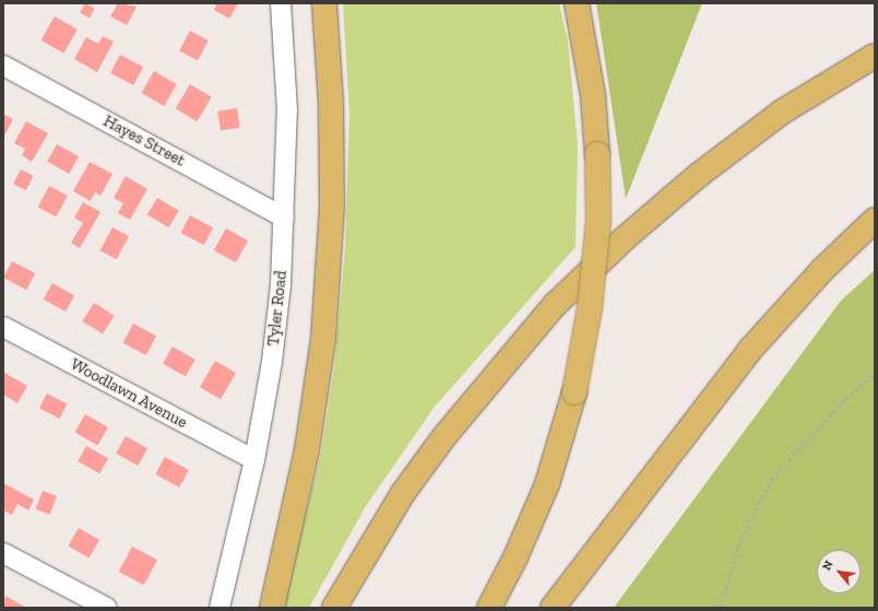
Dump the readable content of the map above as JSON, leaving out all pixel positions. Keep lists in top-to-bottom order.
{
  "streets": {
    "street": ["Hayes Street", "Tyler Road", "Woodlawn Avenue"]
  },
  "crossings": [
    ["Hayes Street", "Tyler Road"],
    ["Tyler Road", "Woodlawn Avenue"]
  ],
  "north": "top left"
}
